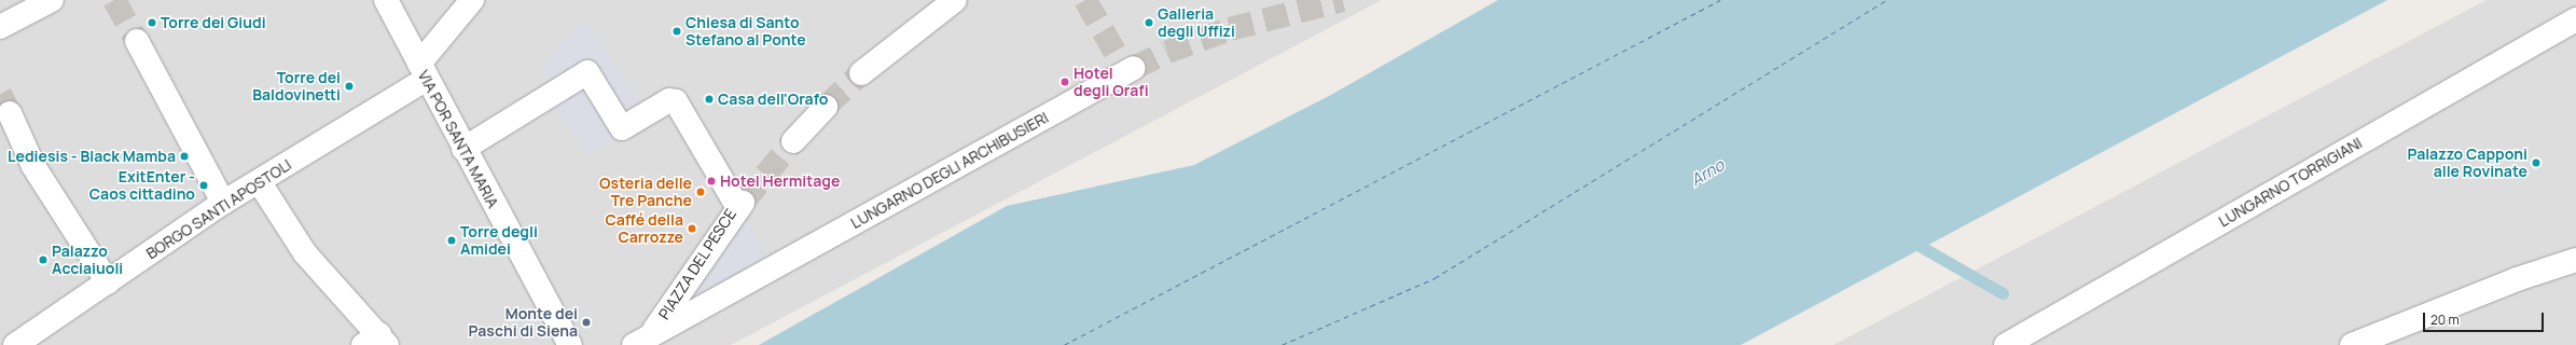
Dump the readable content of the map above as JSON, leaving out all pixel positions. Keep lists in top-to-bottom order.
{
  "streets": {
    "street": [
      "VIA POR SANTA MARIA",
      "LUNGARNO DEGLI ARCHIBUSIERI",
      "LUNGARNO TORRIGIANI",
      "BORGO SANTI APOSTOLI",
      "PIAZZA DEL PESCE"
    ]
  },
  "crossings": [
    ["VIA POR SANTA MARIA", "BORGO SANTI APOSTOLI"],
    ["VIA POR SANTA MARIA", "PIAZZA DEL PESCE"],
    ["LUNGARNO DEGLI ARCHIBUSIERI", "PIAZZA DEL PESCE"]
  ],
  "water": ["Arno"],
  "places": [
    "Torre dei Giudi",
    "Galleria degli Uffizi",
    "Chiesa di Santo Stefano al Ponte",
    "Hotel degli Orafi",
    "Torre dei Baldovinetti",
    "Casa dell'Orafo",
    "Lediesis - Black Mamba",
    "Palazzo Capponi alle Rovinate",
    "Hotel Hermitage",
    "ExitEnter - Caos cittadino",
    "Osteria delle Tre Panche",
    "Caffé della Carrozze",
    "Torre degli Amidei",
    "Palazzo Acciaiuoli",
    "Monte dei Paschi di Siena"
  ],
  "scale_bar": "20 m"
}
